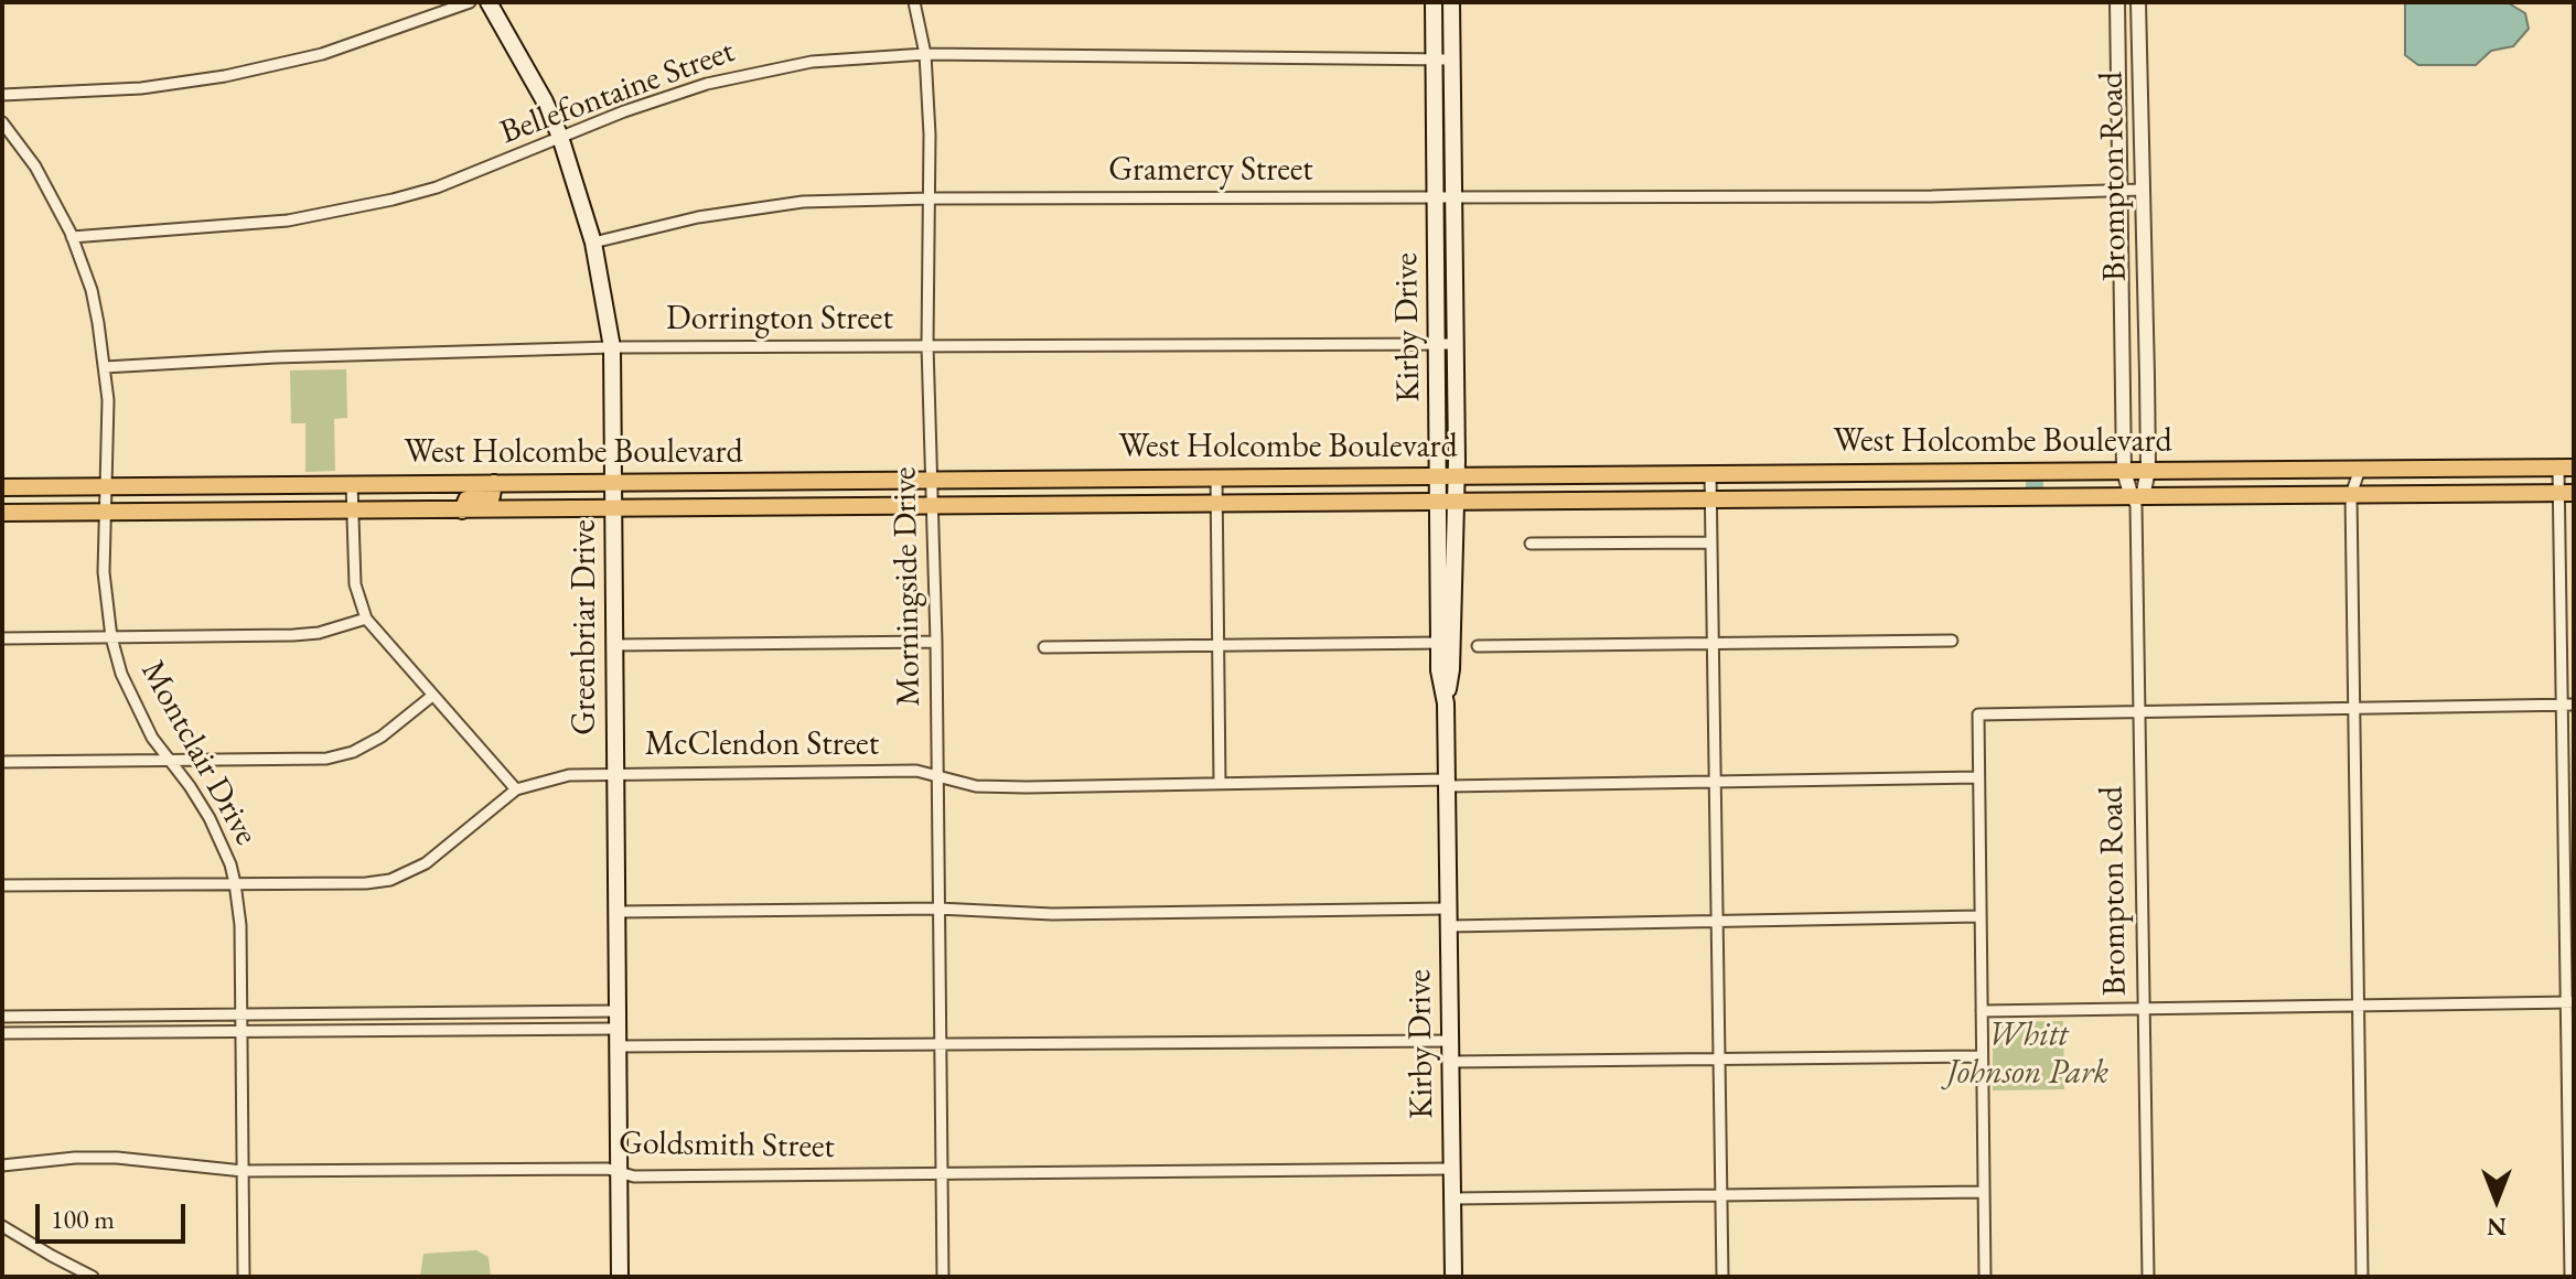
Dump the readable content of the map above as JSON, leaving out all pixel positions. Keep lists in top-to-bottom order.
{
  "streets": {
    "main road": ["Kirby Drive", "West Holcombe Boulevard", "Greenbriar Drive"],
    "street": [
      "Bellefontaine Street",
      "Gramercy Street",
      "Brompton Road",
      "Dorrington Street",
      "Morningside Drive",
      "McClendon Street",
      "Montclair Drive",
      "Goldsmith Street"
    ]
  },
  "crossings": [
    ["Bellefontaine Street", "Kirby Drive"],
    ["Bellefontaine Street", "Morningside Drive"],
    ["Bellefontaine Street", "Greenbriar Drive"],
    ["Bellefontaine Street", "Montclair Drive"],
    ["Gramercy Street", "Brompton Road"],
    ["Gramercy Street", "Kirby Drive"],
    ["Gramercy Street", "Morningside Drive"],
    ["Gramercy Street", "Greenbriar Drive"],
    ["Brompton Road", "West Holcombe Boulevard"],
    ["Dorrington Street", "Kirby Drive"],
    ["Dorrington Street", "Morningside Drive"],
    ["Dorrington Street", "Greenbriar Drive"],
    ["Dorrington Street", "Montclair Drive"],
    ["Kirby Drive", "West Holcombe Boulevard"],
    ["Kirby Drive", "McClendon Street"],
    ["Kirby Drive", "Goldsmith Street"],
    ["West Holcombe Boulevard", "Morningside Drive"],
    ["West Holcombe Boulevard", "Greenbriar Drive"],
    ["West Holcombe Boulevard", "Montclair Drive"],
    ["Morningside Drive", "McClendon Street"],
    ["Morningside Drive", "Goldsmith Street"],
    ["Greenbriar Drive", "McClendon Street"],
    ["Greenbriar Drive", "Goldsmith Street"],
    ["McClendon Street", "Montclair Drive"],
    ["Montclair Drive", "Goldsmith Street"]
  ],
  "parks": ["Whitt Johnson Park"],
  "scale_bar": "100 m",
  "north": "bottom"
}
